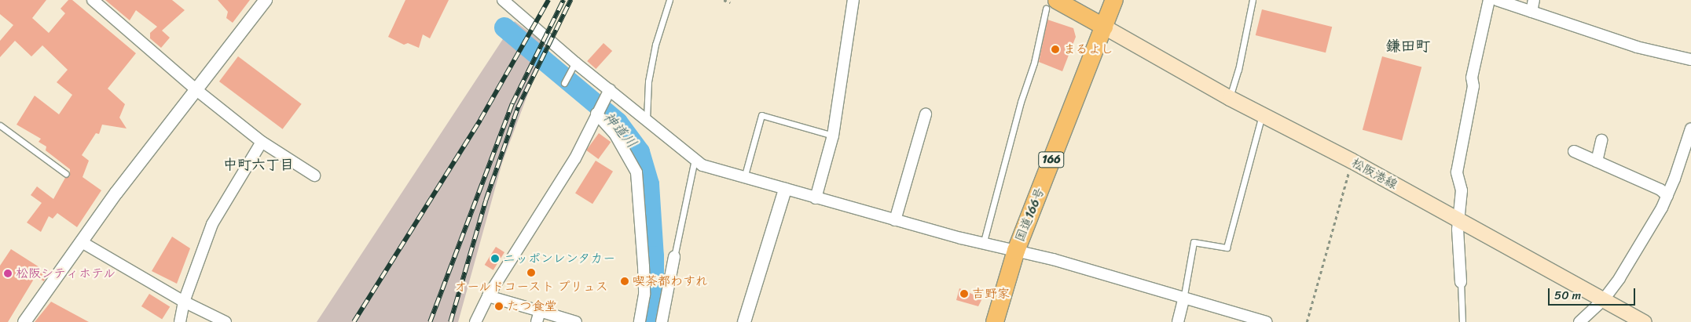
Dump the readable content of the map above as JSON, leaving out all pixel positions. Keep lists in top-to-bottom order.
{
  "streets": {
    "highway": ["166", "国道166号"],
    "main road": ["松阪港線"]
  },
  "crossings": [
    ["松阪港線", "国道166号"]
  ],
  "districts": ["鎌田町", "中町六丁目"],
  "water": ["神道川"],
  "places": [
    "まるよし",
    "ニッポンレンタカー",
    "オールドコースト プリュス",
    "松阪シティホテル",
    "喫茶都わすれ",
    "吉野家",
    "たつ食堂"
  ],
  "scale_bar": "50 m"
}
